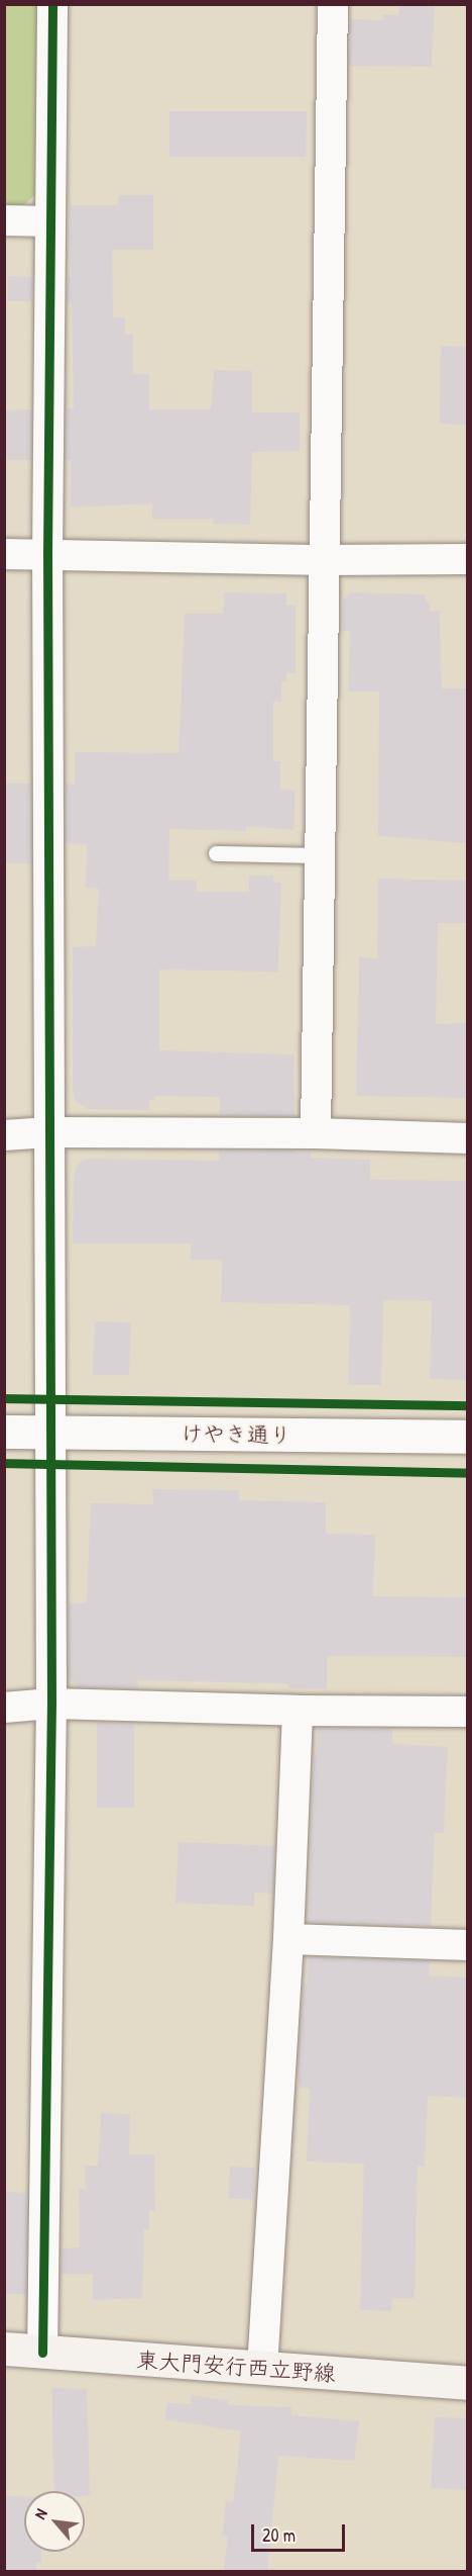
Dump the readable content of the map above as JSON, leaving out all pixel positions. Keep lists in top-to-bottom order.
{
  "streets": {
    "main road": ["東大門安行西立野線"],
    "street": ["けやき通り"]
  },
  "scale_bar": "20 m",
  "north": "top left"
}
